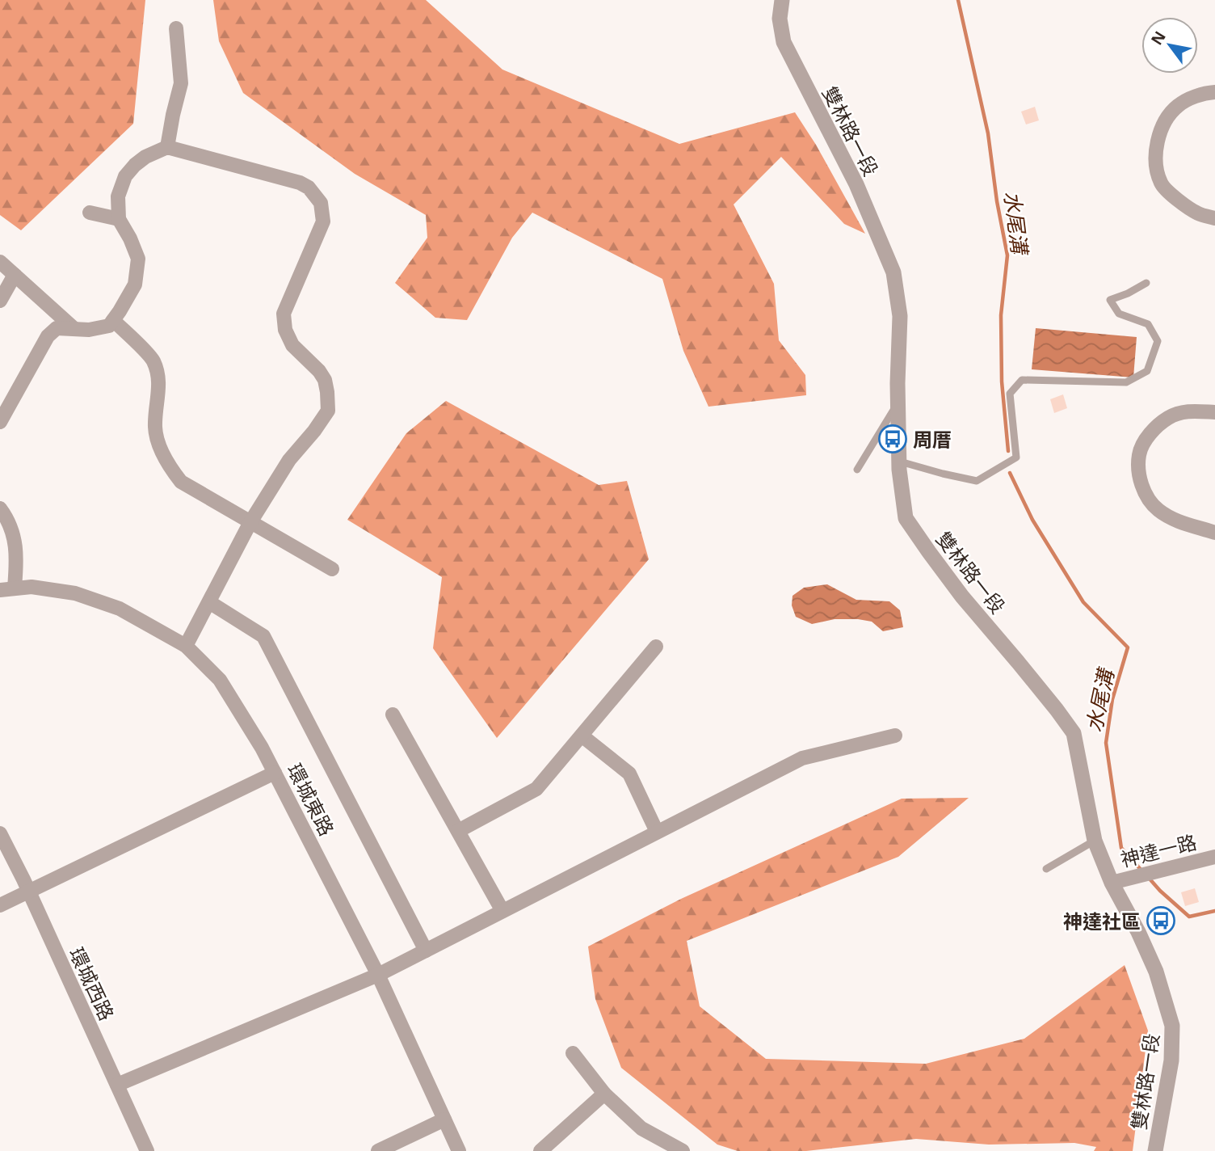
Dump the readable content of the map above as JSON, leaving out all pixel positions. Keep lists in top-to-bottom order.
{
  "streets": {
    "street": [
      "雙林路一段",
      "環城東路",
      "神達一路",
      "環城西路"
    ]
  },
  "crossings": [
    ["雙林路一段", "神達一路"]
  ],
  "water": ["水尾溝"],
  "places": {
    "bus stop": ["周厝", "神達社區"]
  },
  "north": "top left"
}
